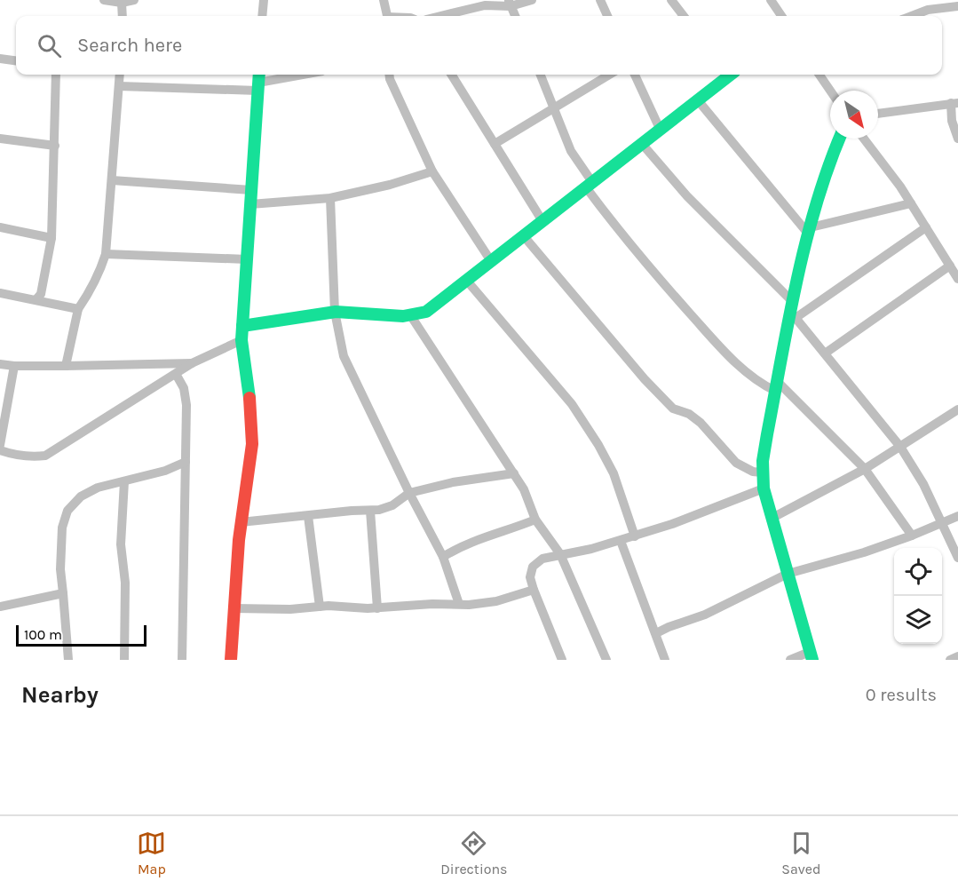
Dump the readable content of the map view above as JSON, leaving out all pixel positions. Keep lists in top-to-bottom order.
{
  "scale_bar": "100 m",
  "north": "bottom right",
  "page": {
    "search": "Search here",
    "scale": "100 m",
    "heading": ["Nearby", "0 results"],
    "nav": ["Map", "Directions", "Saved"]
  }
}
